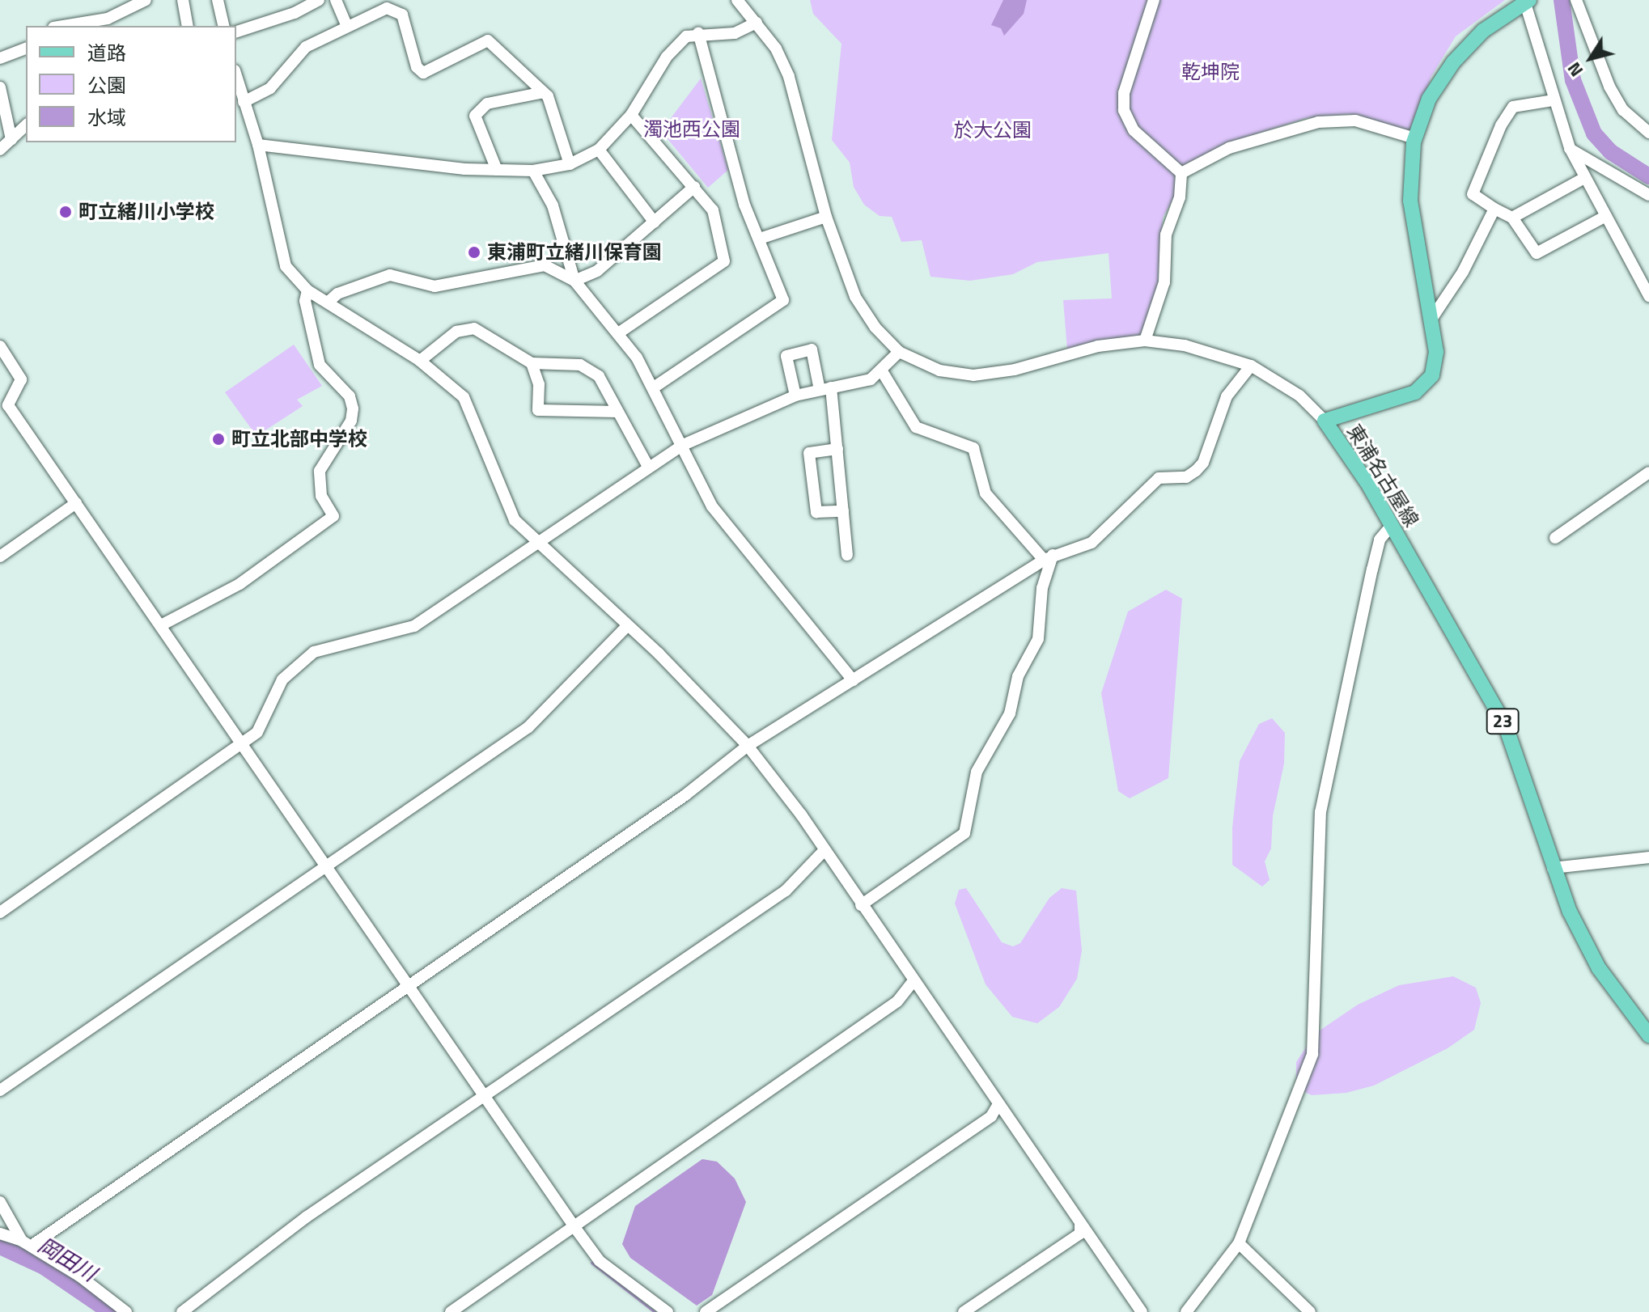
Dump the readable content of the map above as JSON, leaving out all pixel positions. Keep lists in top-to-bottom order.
{
  "streets": {
    "main road": ["東浦名古屋線", "23"]
  },
  "water": ["岡田川"],
  "parks": ["乾坤院", "濁池西公園", "於大公園"],
  "places": ["町立緒川小学校", "東浦町立緒川保育園", "町立北部中学校"],
  "legend": ["道路", "公園", "水域"],
  "north": "bottom left"
}
